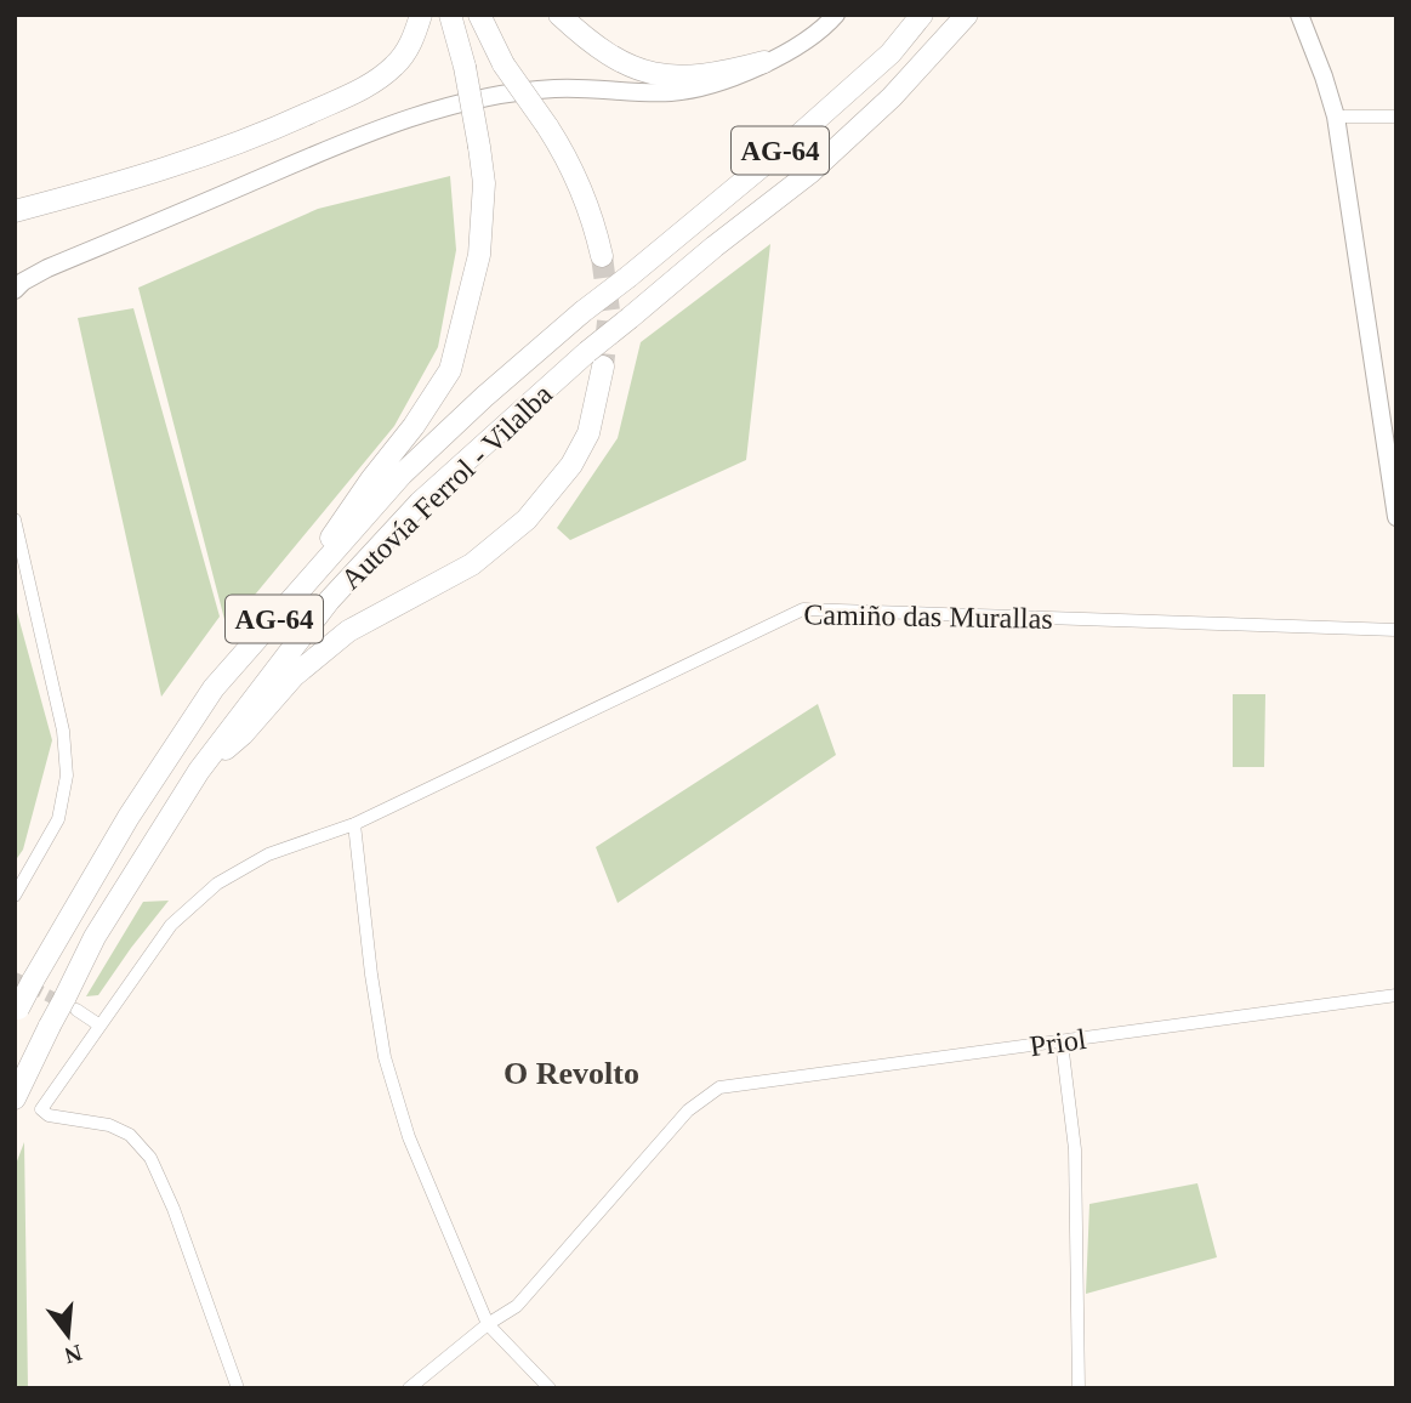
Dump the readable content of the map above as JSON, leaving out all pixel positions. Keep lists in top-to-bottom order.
{
  "streets": {
    "highway": ["AG-64", "Autovía Ferrol - Vilalba"],
    "street": ["Camiño das Murallas", "Priol"]
  },
  "districts": ["O Revolto"],
  "north": "bottom"
}
